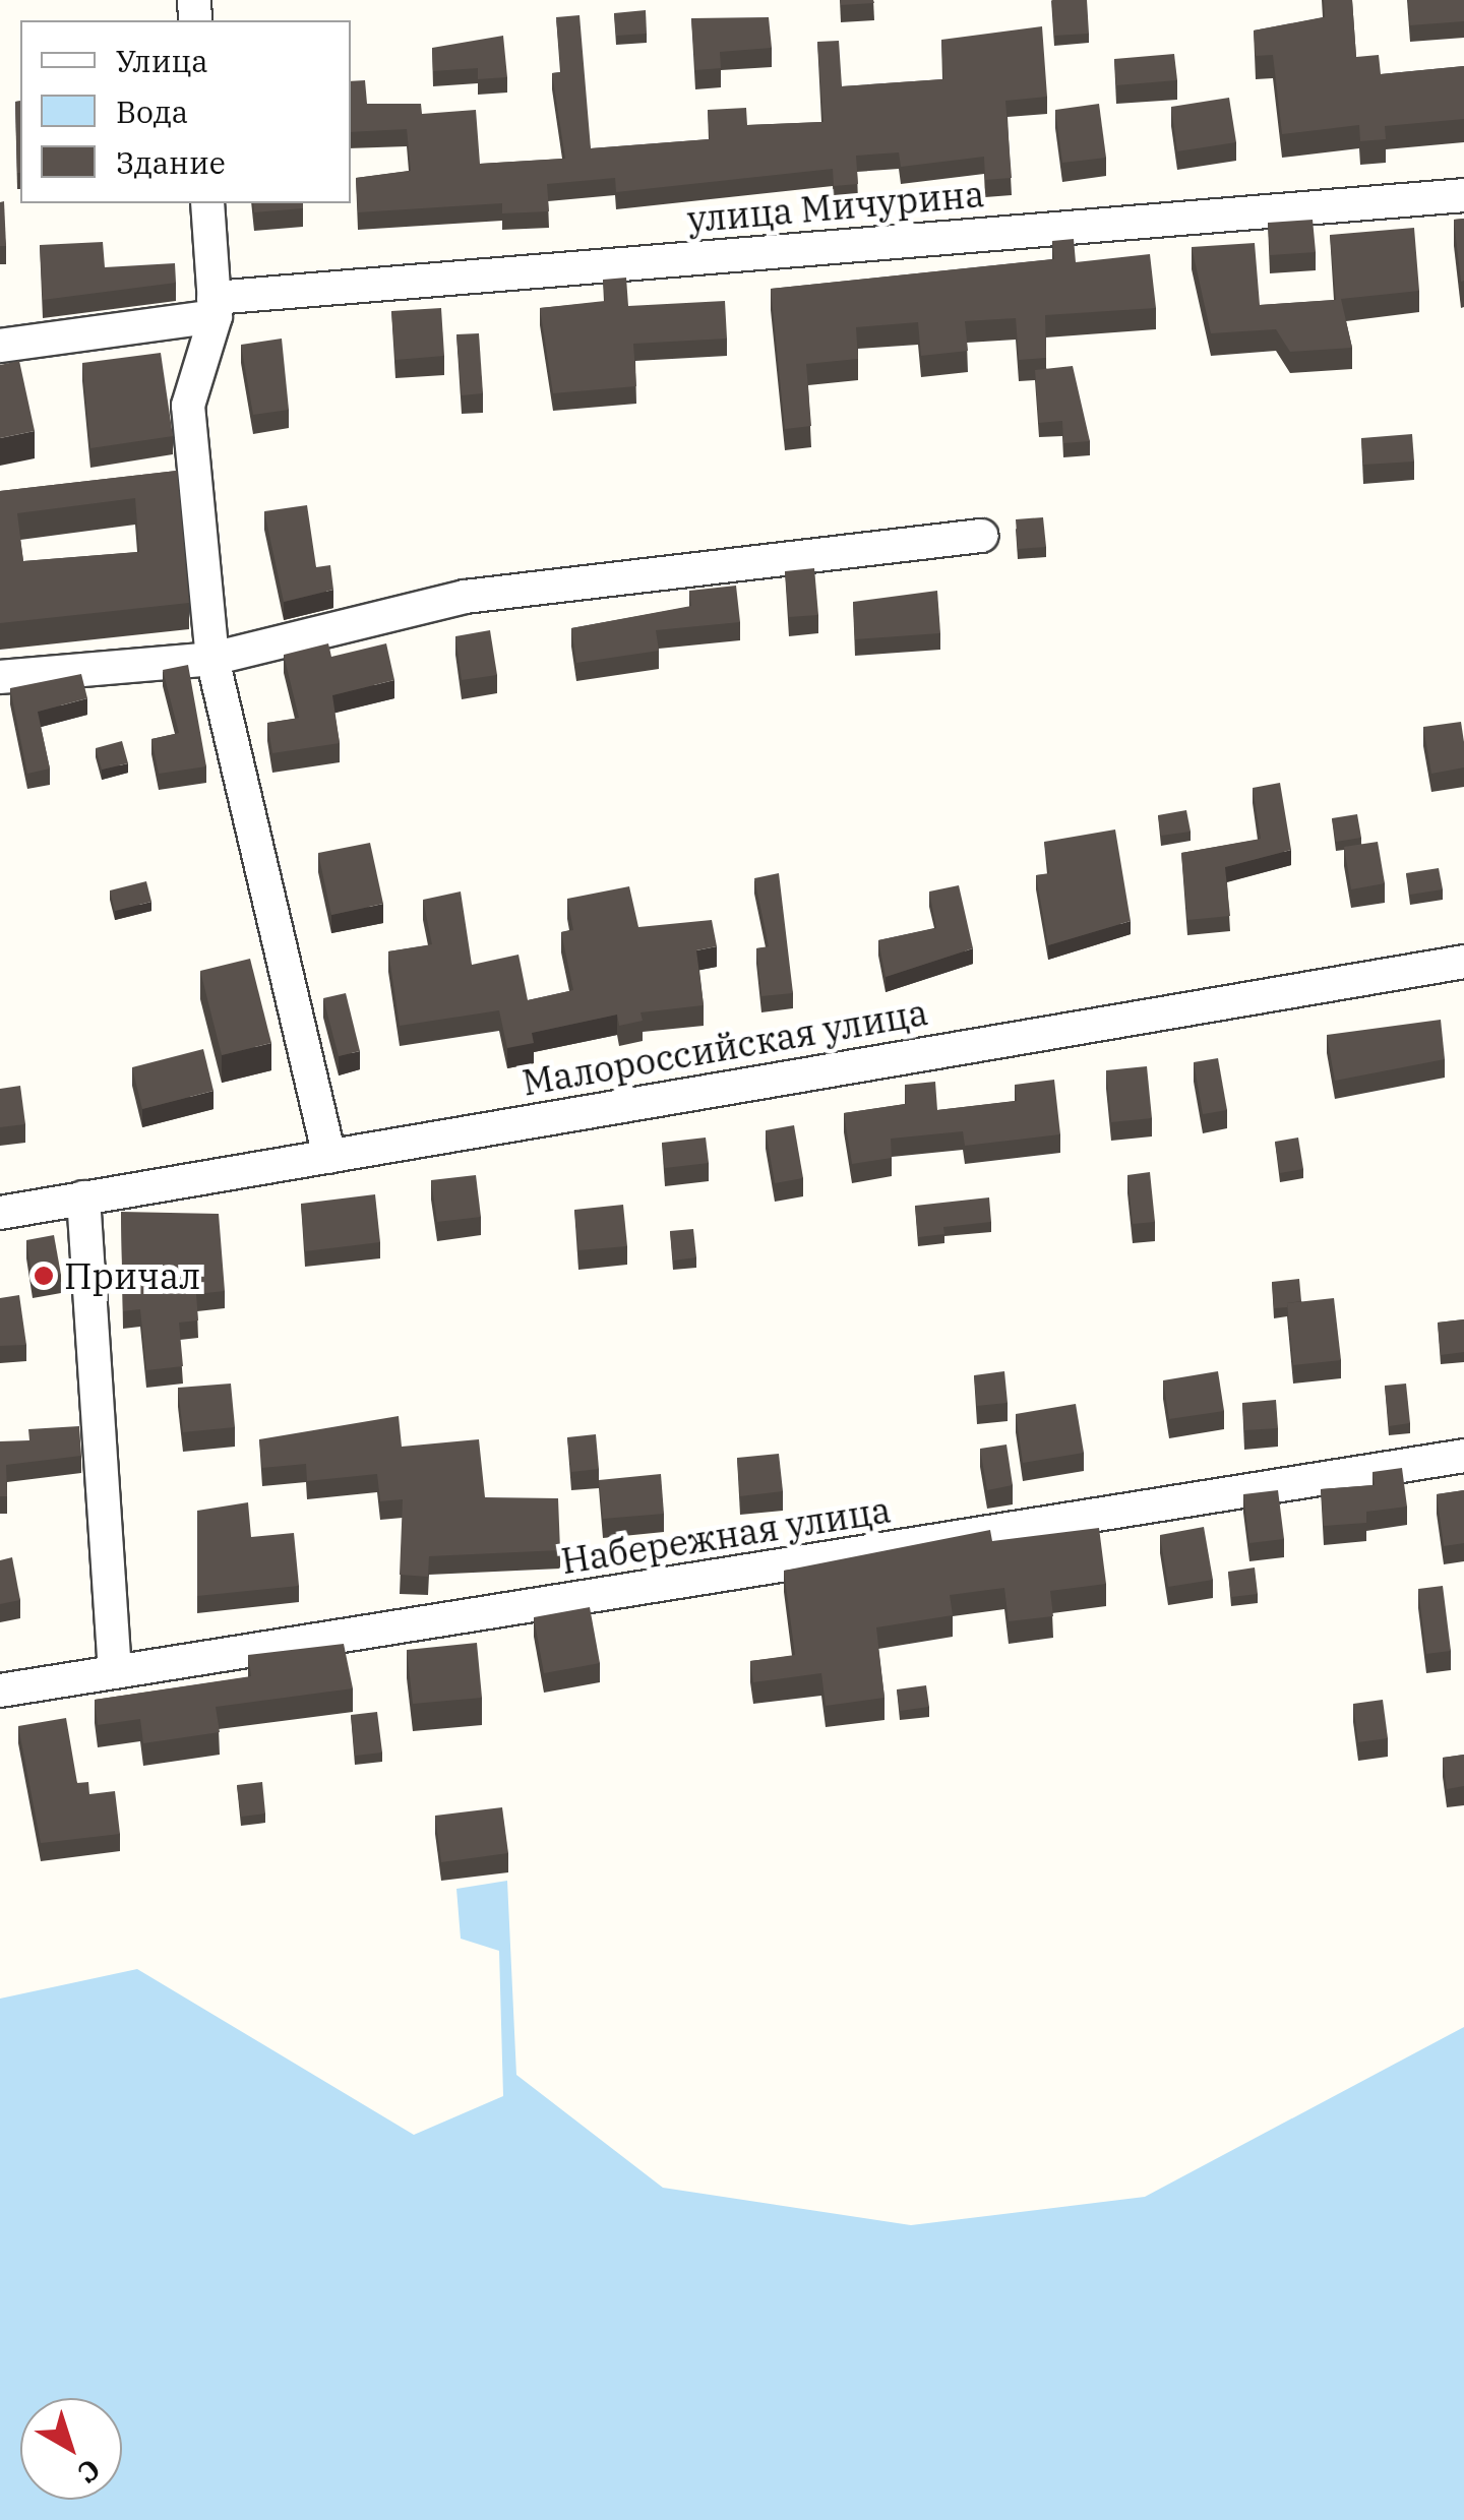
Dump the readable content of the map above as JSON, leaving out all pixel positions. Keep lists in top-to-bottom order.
{
  "streets": {
    "street": ["улица Мичурина", "Малороссийская улица", "Набережная улица"]
  },
  "places": ["Причал"],
  "legend": ["Улица", "Вода", "Здание"],
  "north": "bottom right"
}
